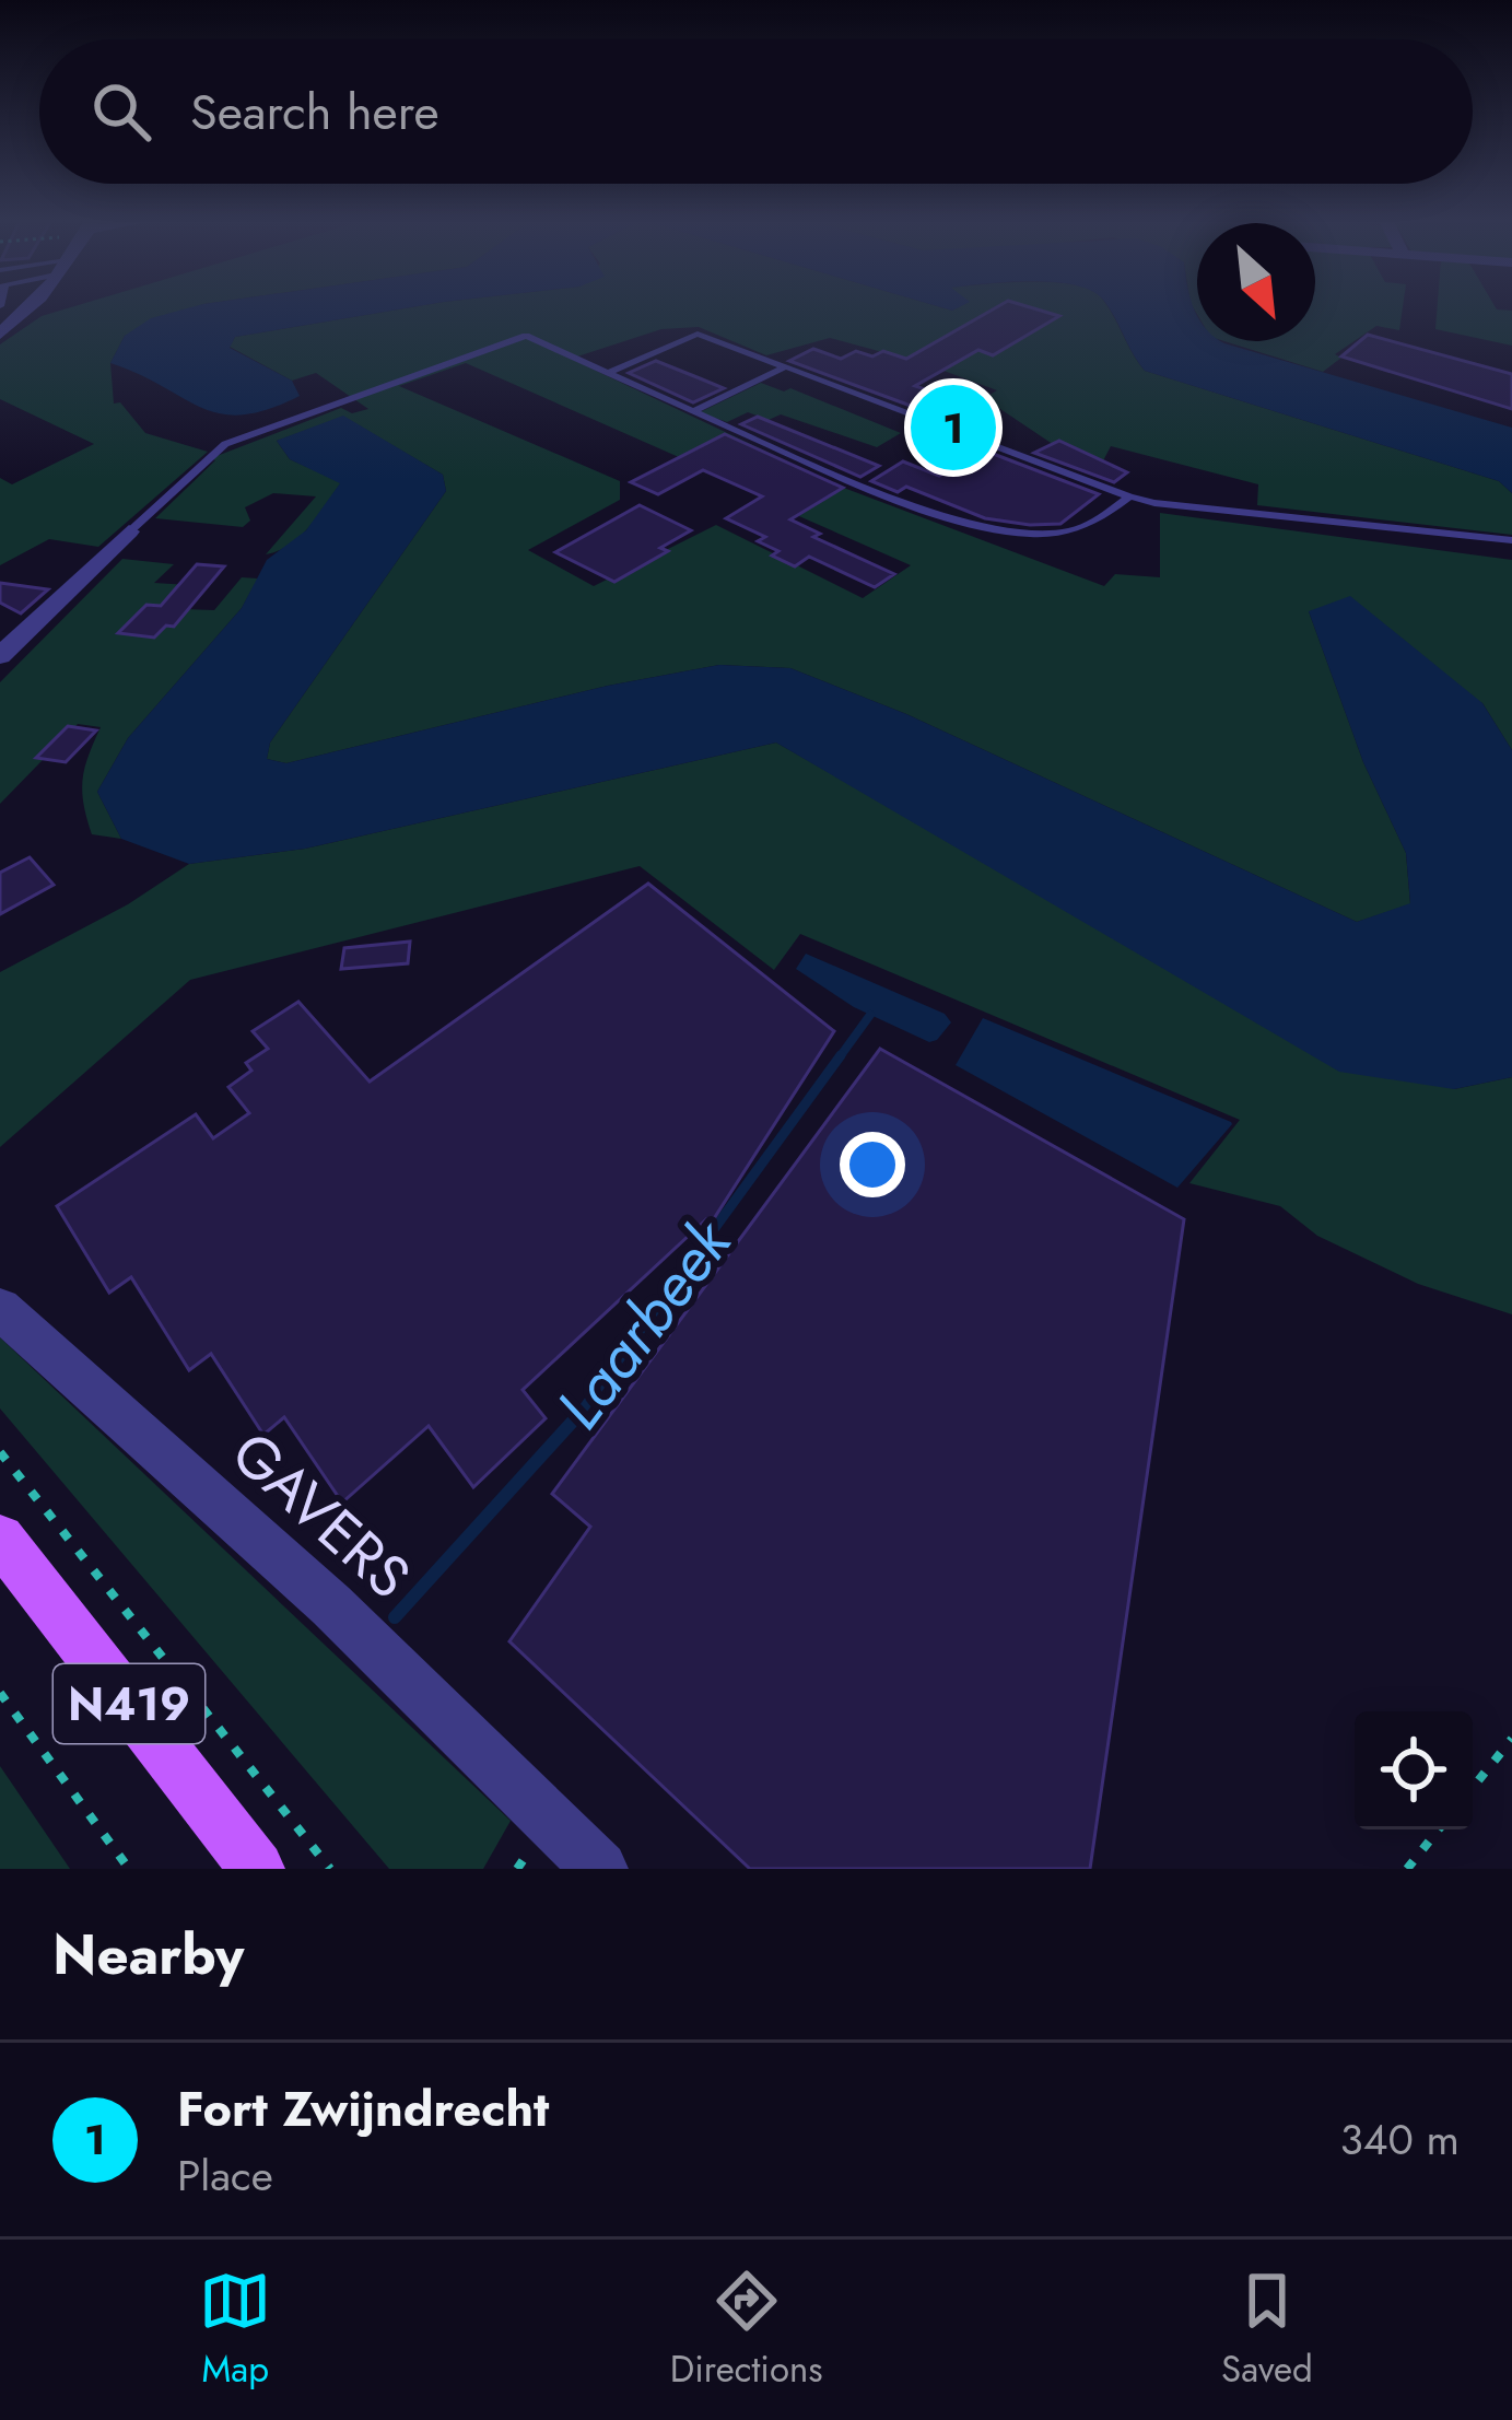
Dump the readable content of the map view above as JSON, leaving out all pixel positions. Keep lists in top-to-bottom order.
{
  "streets": {
    "main road": ["N419"],
    "street": ["GAVERS"]
  },
  "water": ["Laarbeek"],
  "north": "bottom right",
  "page": {
    "search": "Search here",
    "pins": "1",
    "heading": "Nearby",
    "list": [
      {
        "mark": "1",
        "name": "Fort Zwijndrecht",
        "note": "Place",
        "value": "340 m"
      }
    ],
    "nav": ["Map", "Directions", "Saved"]
  }
}
